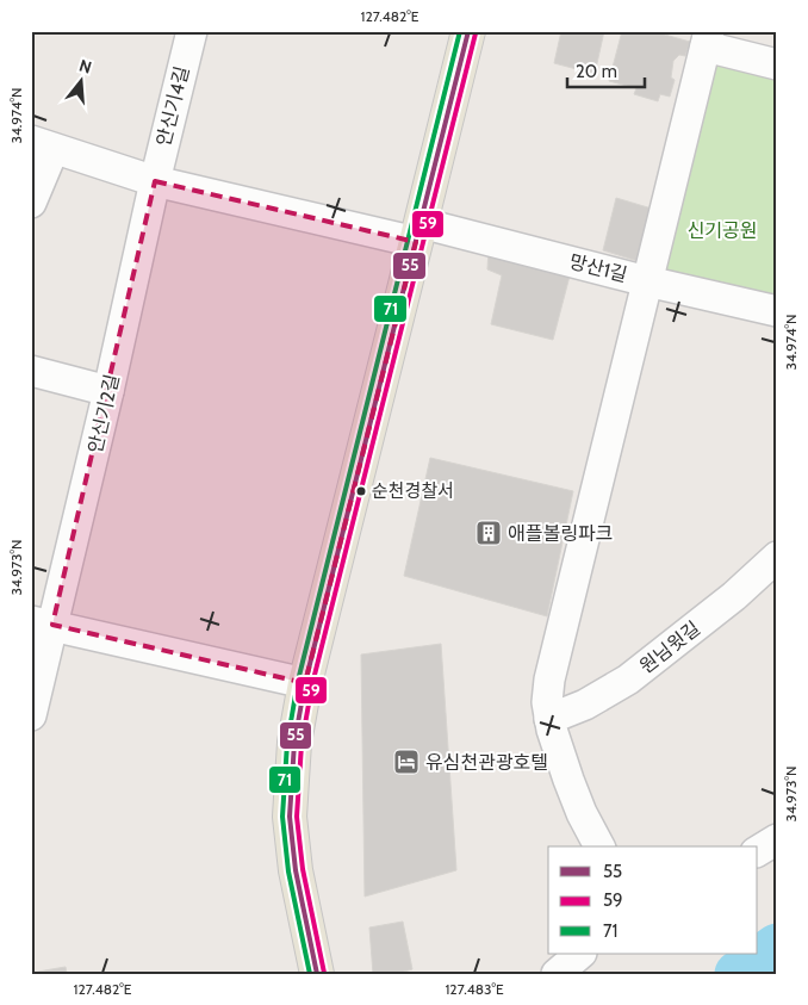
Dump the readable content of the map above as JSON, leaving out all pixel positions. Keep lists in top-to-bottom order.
{
  "streets": {
    "street": [
      "안신기4길",
      "망산1길",
      "안신기2길",
      "원님윗길"
    ]
  },
  "crossings": [
    ["안신기4길", "안신기2길"]
  ],
  "parks": ["신기공원"],
  "places": {
    "other": ["순천경찰서"],
    "building": ["애플볼링파크"],
    "hotel": ["유심천관광호텔"]
  },
  "lines": ["transit line 55", "transit line 71", "transit line 59"],
  "legend": ["55", "59", "71"],
  "scale_bar": "20 m",
  "north": "top",
  "coordinates": [
    "127.482°E",
    "34.974°N",
    "34.973°N",
    "127.483°E"
  ]
}
